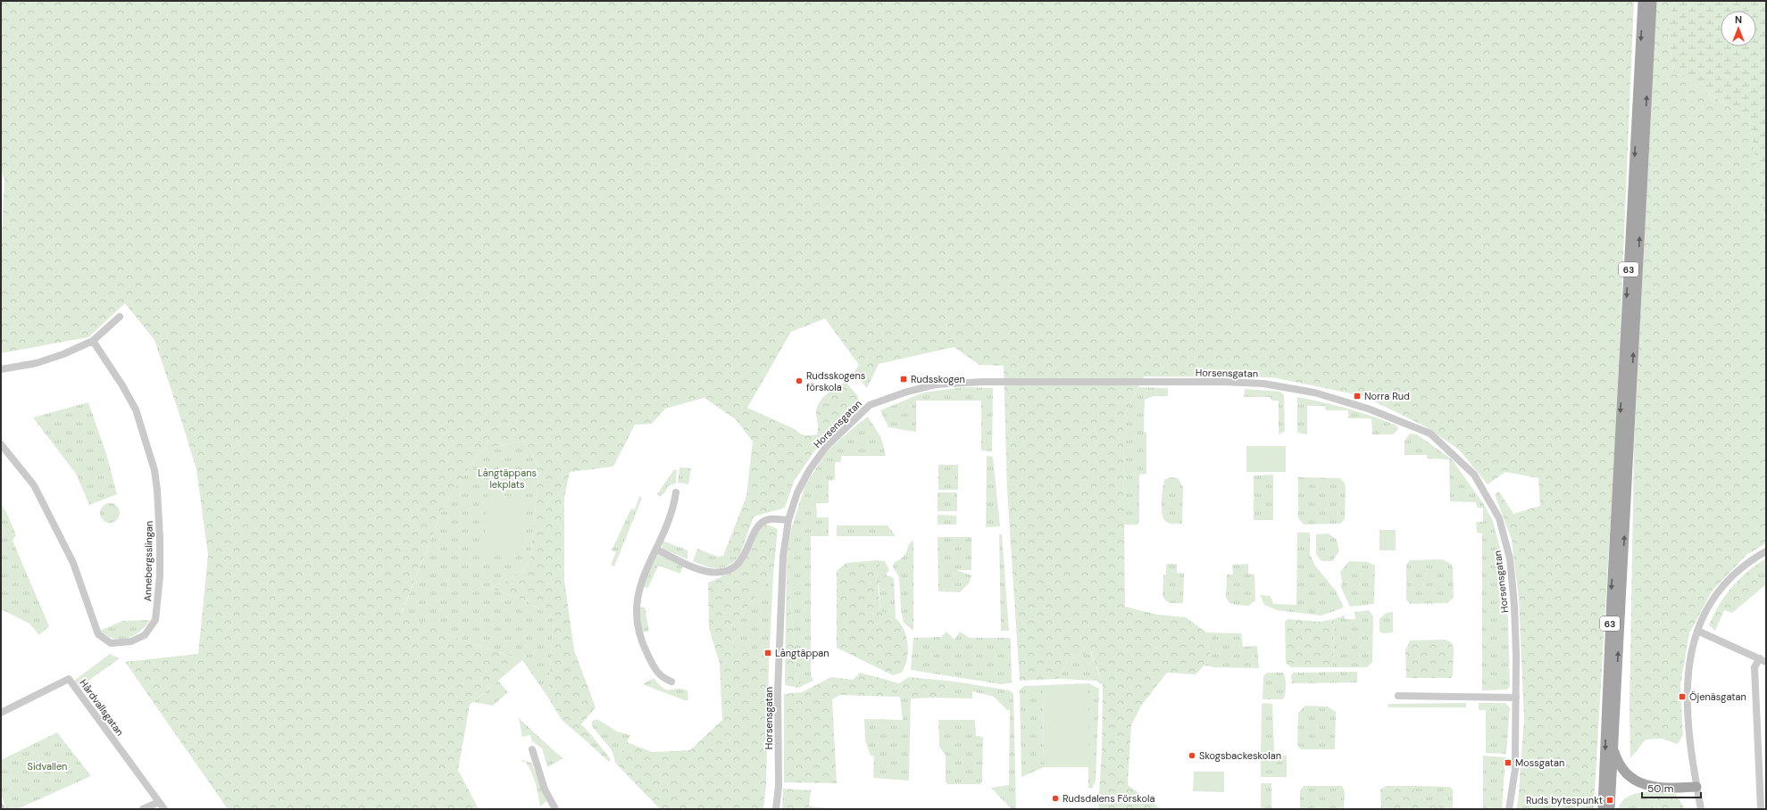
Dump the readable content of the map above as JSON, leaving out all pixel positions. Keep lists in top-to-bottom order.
{
  "streets": {
    "main road": ["63"],
    "street": ["Horsensgatan", "Annebergsslingan", "Hårdvallsgatan"]
  },
  "parks": ["Långtäppans lekplats", "Sidvallen"],
  "places": {
    "transit": [
      "Rudsskogen",
      "Norra Rud",
      "Långtäppan",
      "Öjenäsgatan",
      "Mossgatan",
      "Ruds bytespunkt"
    ],
    "other": ["Rudsskogens förskola", "Skogsbackeskolan", "Rudsdalens Förskola"]
  },
  "scale_bar": "50 m",
  "north": "top"
}
